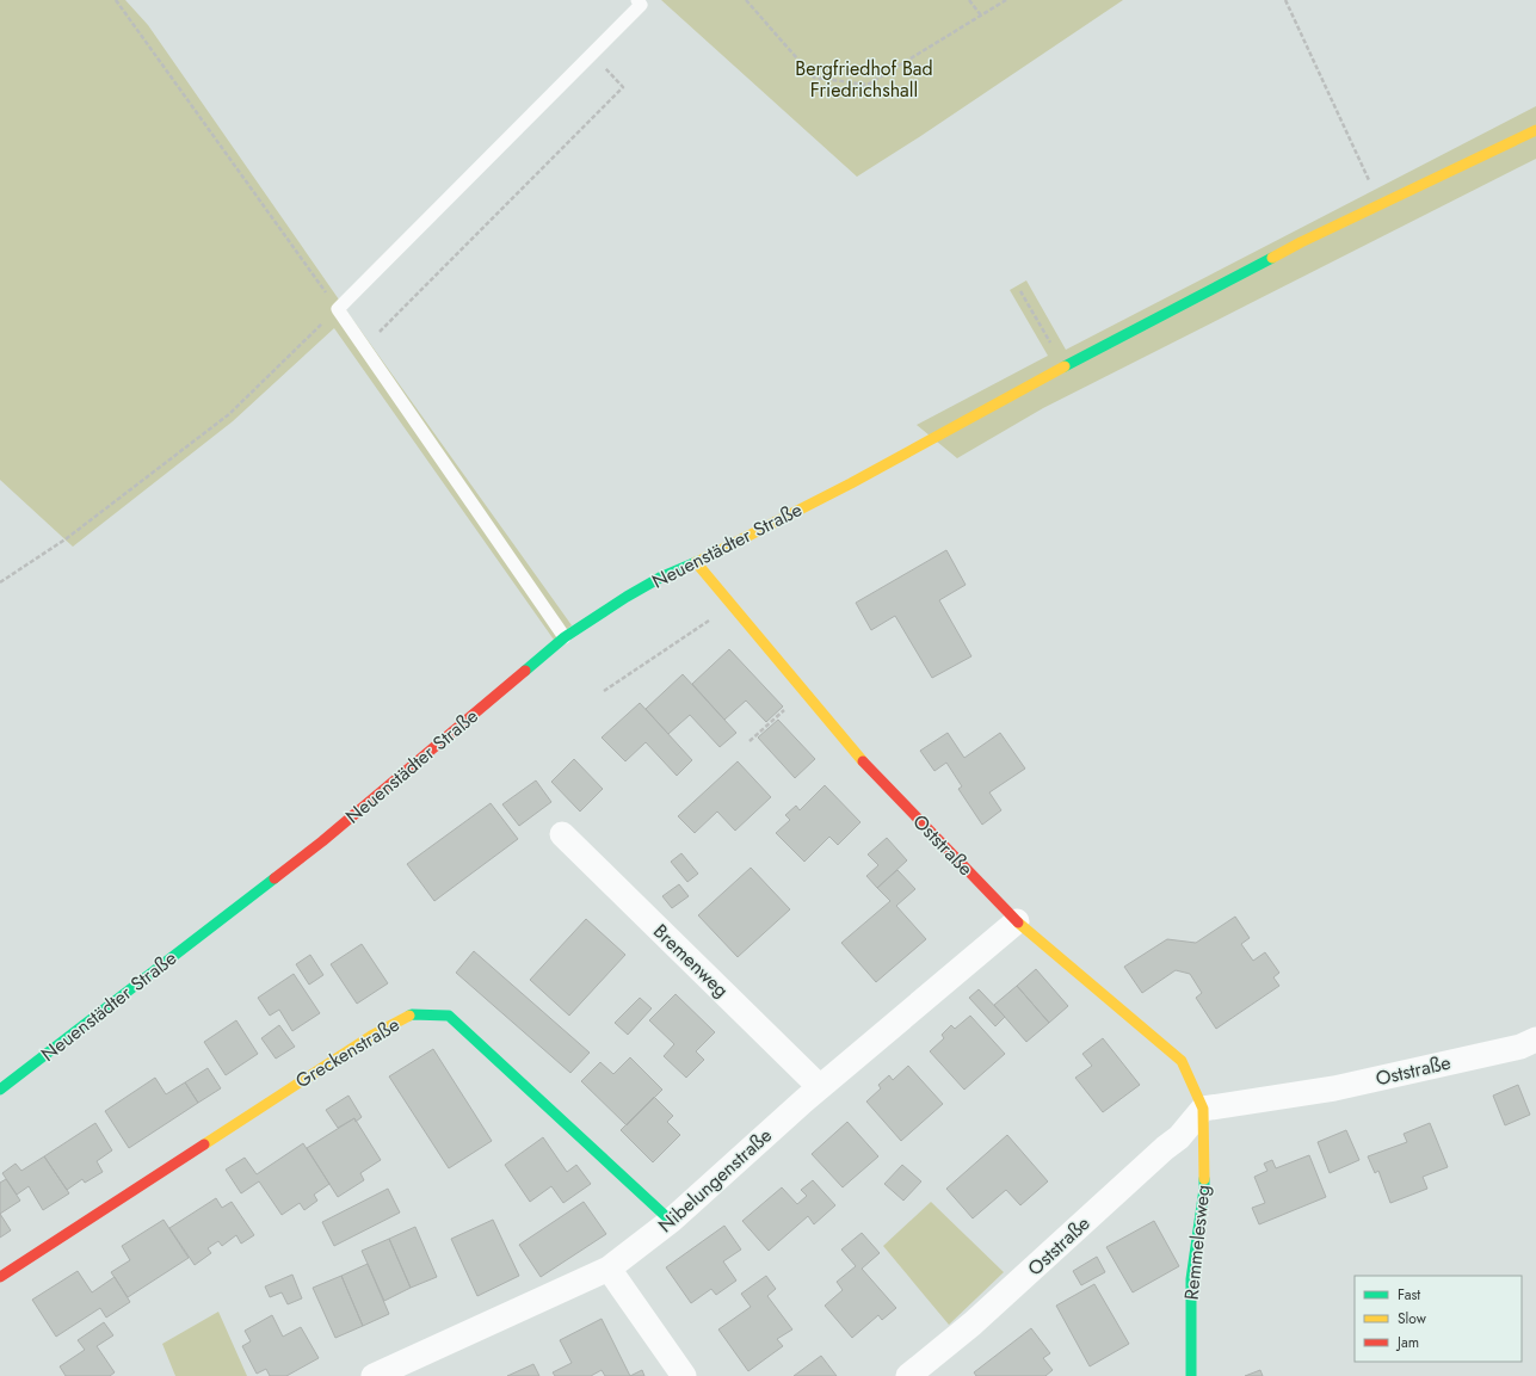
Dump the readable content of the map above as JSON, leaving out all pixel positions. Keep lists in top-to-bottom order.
{
  "streets": {
    "street": [
      "Neuenstädter Straße",
      "Oststraße",
      "Bremenweg",
      "Greckenstraße",
      "Nibelungenstraße",
      "Remmelesweg"
    ]
  },
  "crossings": [
    ["Neuenstädter Straße", "Oststraße"],
    ["Oststraße", "Nibelungenstraße"],
    ["Oststraße", "Remmelesweg"],
    ["Bremenweg", "Nibelungenstraße"],
    ["Greckenstraße", "Nibelungenstraße"]
  ],
  "parks": ["Bergfriedhof Bad Friedrichshall"],
  "legend": ["Fast", "Slow", "Jam"]
}
